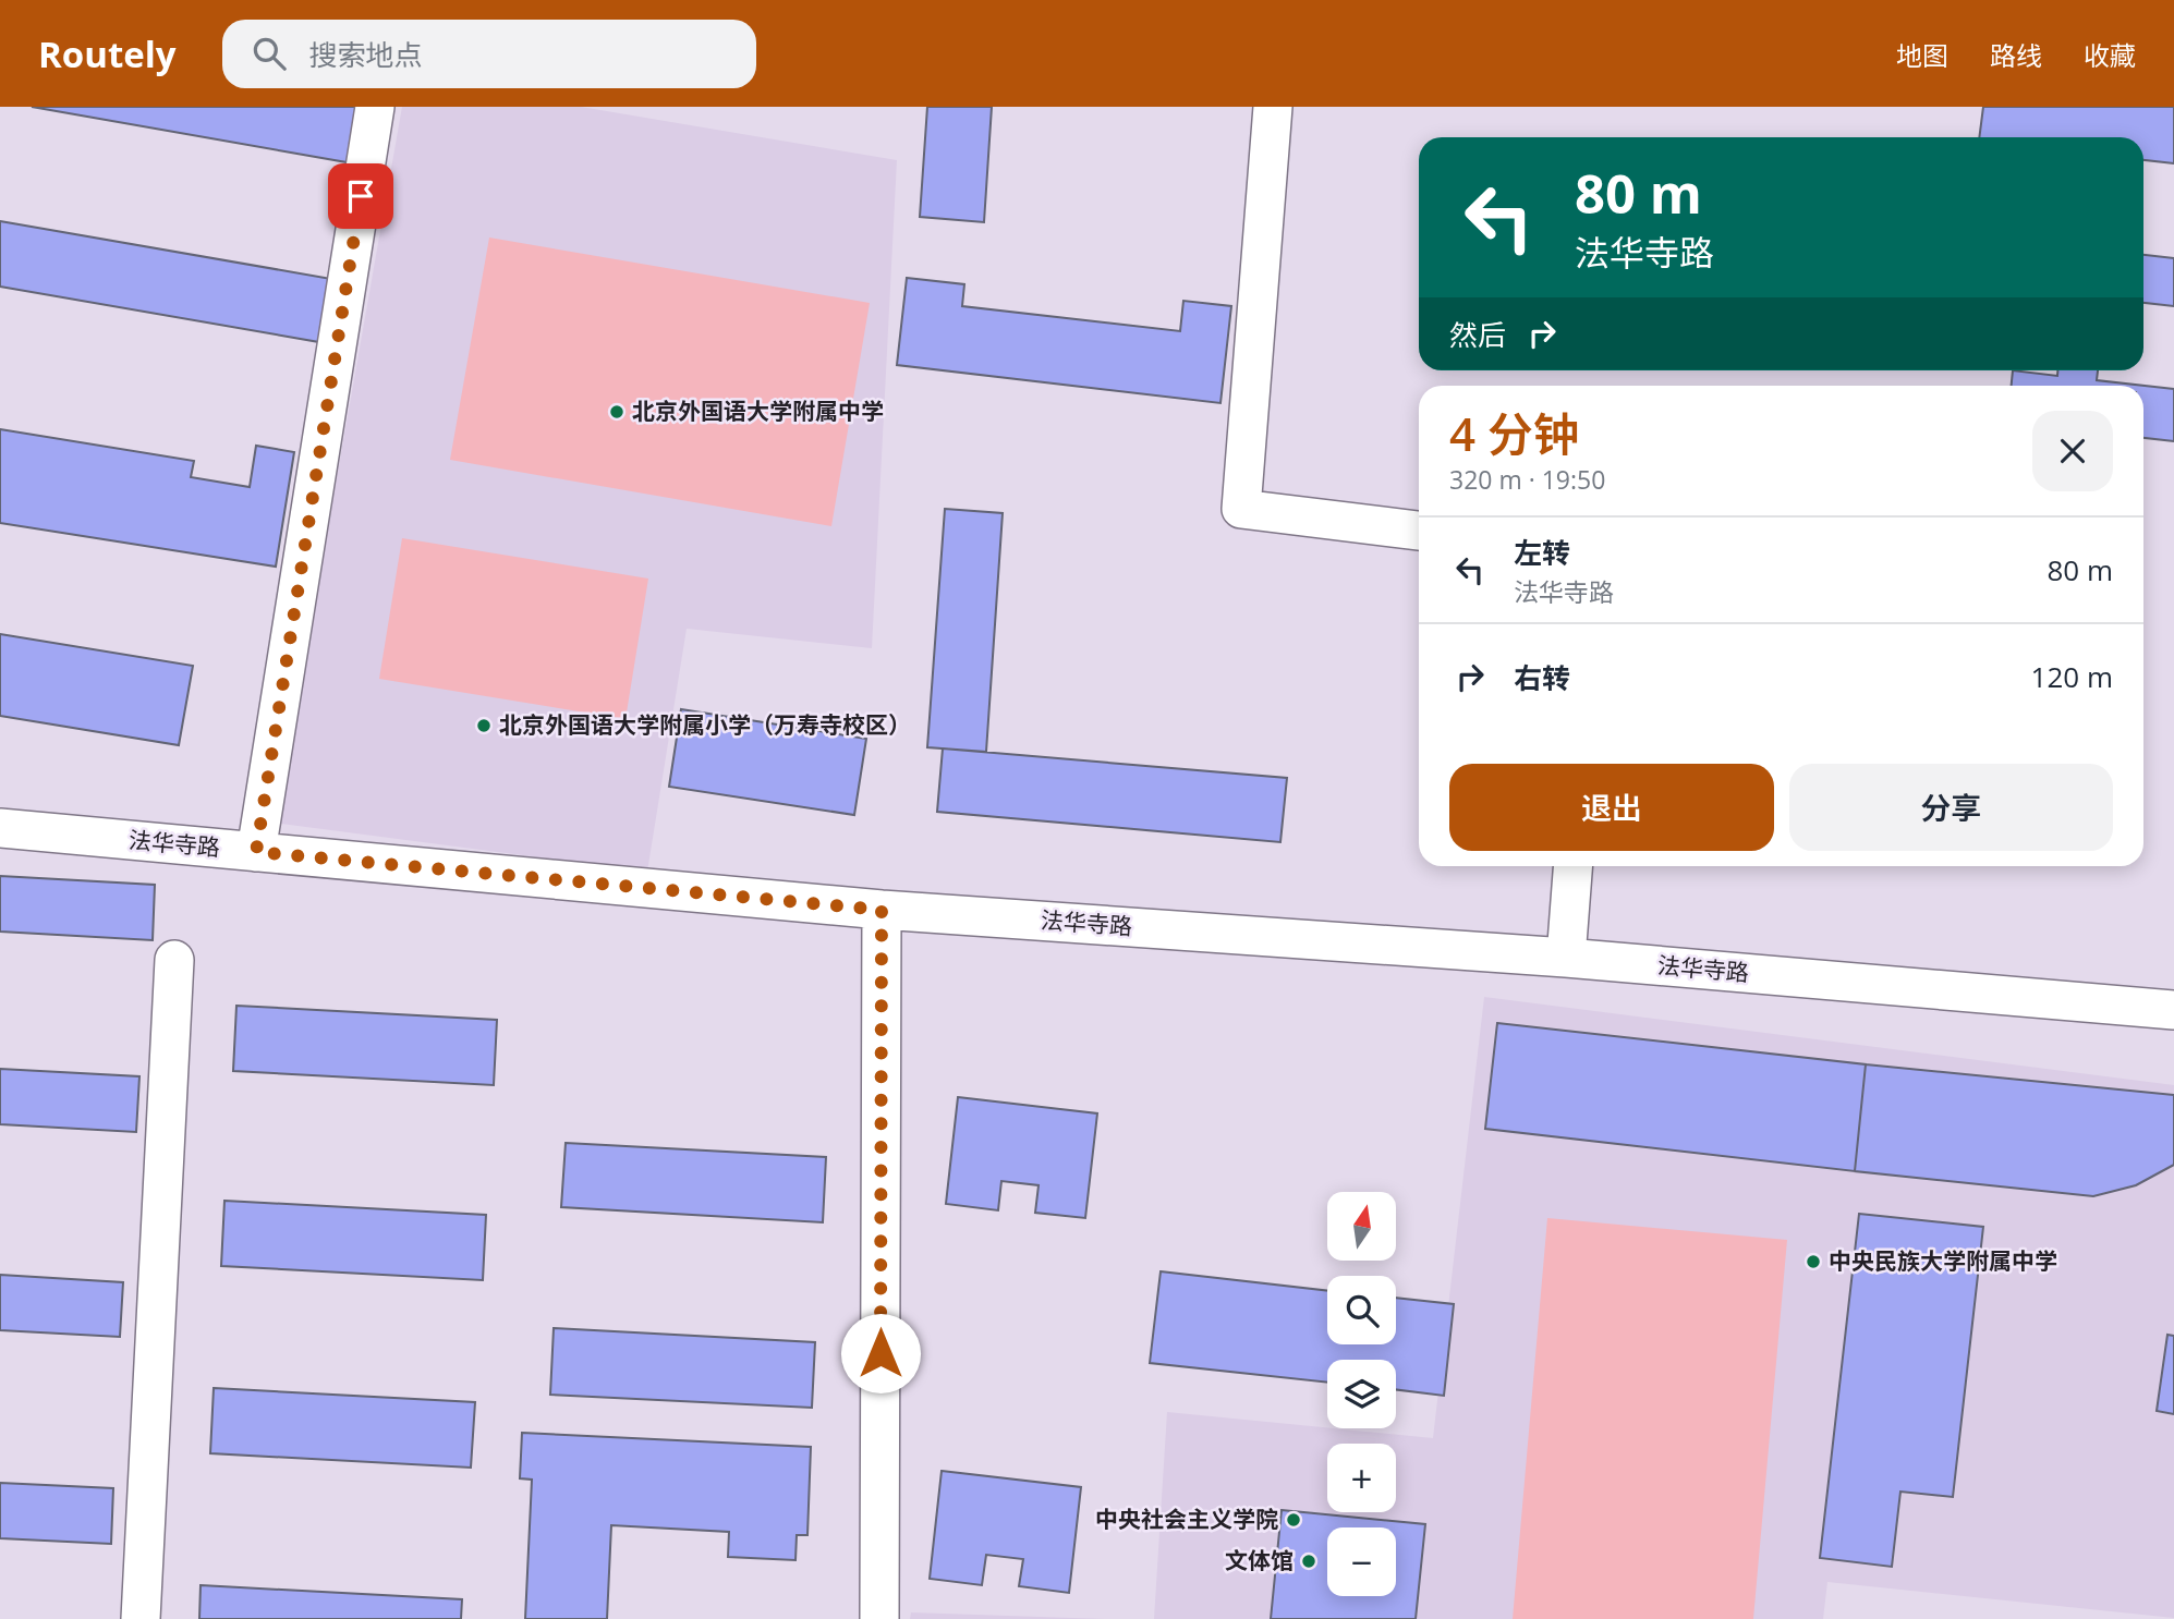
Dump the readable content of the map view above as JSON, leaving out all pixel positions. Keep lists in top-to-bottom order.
{
  "streets": {
    "street": ["法华寺路"]
  },
  "places": [
    "北京外国语大学附属中学",
    "北京外国语大学附属小学（万寿寺校区）",
    "中央民族大学附属中学",
    "中央社会主义学院",
    "文体馆"
  ],
  "north": "top",
  "page": {
    "header": "Routely",
    "search": "搜索地点",
    "nav": ["地图", "路线", "收藏"],
    "turn": ["80 m", "法华寺路"],
    "then": "然后",
    "heading": ["4 分钟", "320 m · 19:50"],
    "list": [
      {
        "name": "左转",
        "note": "法华寺路",
        "value": "80 m"
      },
      {
        "name": "右转",
        "value": "120 m"
      }
    ],
    "buttons": ["退出", "分享"],
    "map_buttons": ["+", "−"]
  }
}
